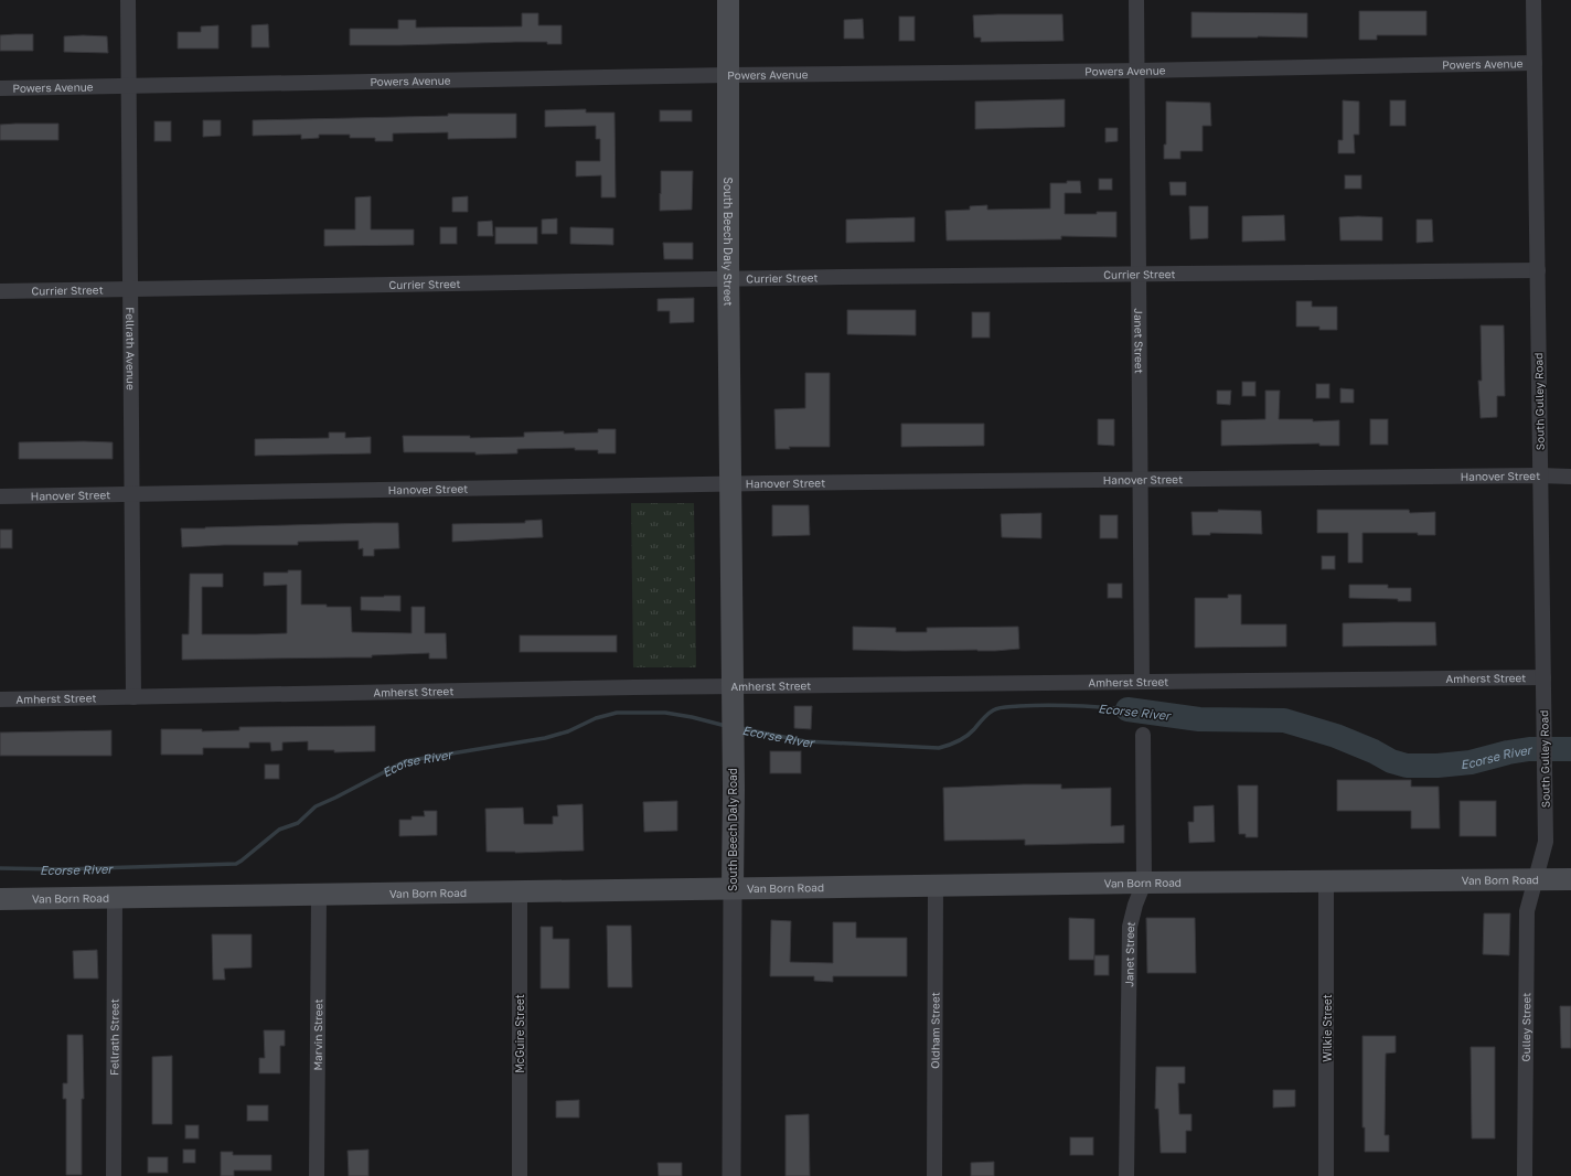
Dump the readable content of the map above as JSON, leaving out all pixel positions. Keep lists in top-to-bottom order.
{
  "streets": {
    "main road": ["South Beech Daly Street", "South Beech Daly Road", "Van Born Road"],
    "street": [
      "Powers Avenue",
      "Currier Street",
      "Janet Street",
      "Fellrath Avenue",
      "South Gulley Road",
      "Hanover Street",
      "Amherst Street",
      "Gulley Street",
      "Wilkie Street",
      "Oldham Street",
      "McGuire Street",
      "Marvin Street",
      "Fellrath Street"
    ]
  },
  "crossings": [
    ["Powers Avenue", "South Beech Daly Street"],
    ["Powers Avenue", "Janet Street"],
    ["Powers Avenue", "Fellrath Avenue"],
    ["Powers Avenue", "South Gulley Road"],
    ["South Beech Daly Street", "Currier Street"],
    ["South Beech Daly Street", "Hanover Street"],
    ["South Beech Daly Street", "South Beech Daly Road"],
    ["Currier Street", "Janet Street"],
    ["Currier Street", "Fellrath Avenue"],
    ["Currier Street", "South Gulley Road"],
    ["Janet Street", "Hanover Street"],
    ["Janet Street", "Amherst Street"],
    ["Janet Street", "Van Born Road"],
    ["Fellrath Avenue", "Hanover Street"],
    ["Fellrath Avenue", "Amherst Street"],
    ["South Gulley Road", "Hanover Street"],
    ["South Gulley Road", "Amherst Street"],
    ["South Gulley Road", "Van Born Road"],
    ["South Gulley Road", "Gulley Street"],
    ["Hanover Street", "South Beech Daly Road"],
    ["Amherst Street", "South Beech Daly Road"],
    ["South Beech Daly Road", "Van Born Road"],
    ["Van Born Road", "Gulley Street"],
    ["Van Born Road", "Wilkie Street"],
    ["Van Born Road", "Oldham Street"],
    ["Van Born Road", "McGuire Street"],
    ["Van Born Road", "Marvin Street"],
    ["Van Born Road", "Fellrath Street"]
  ],
  "water": ["Ecorse River"]
}
